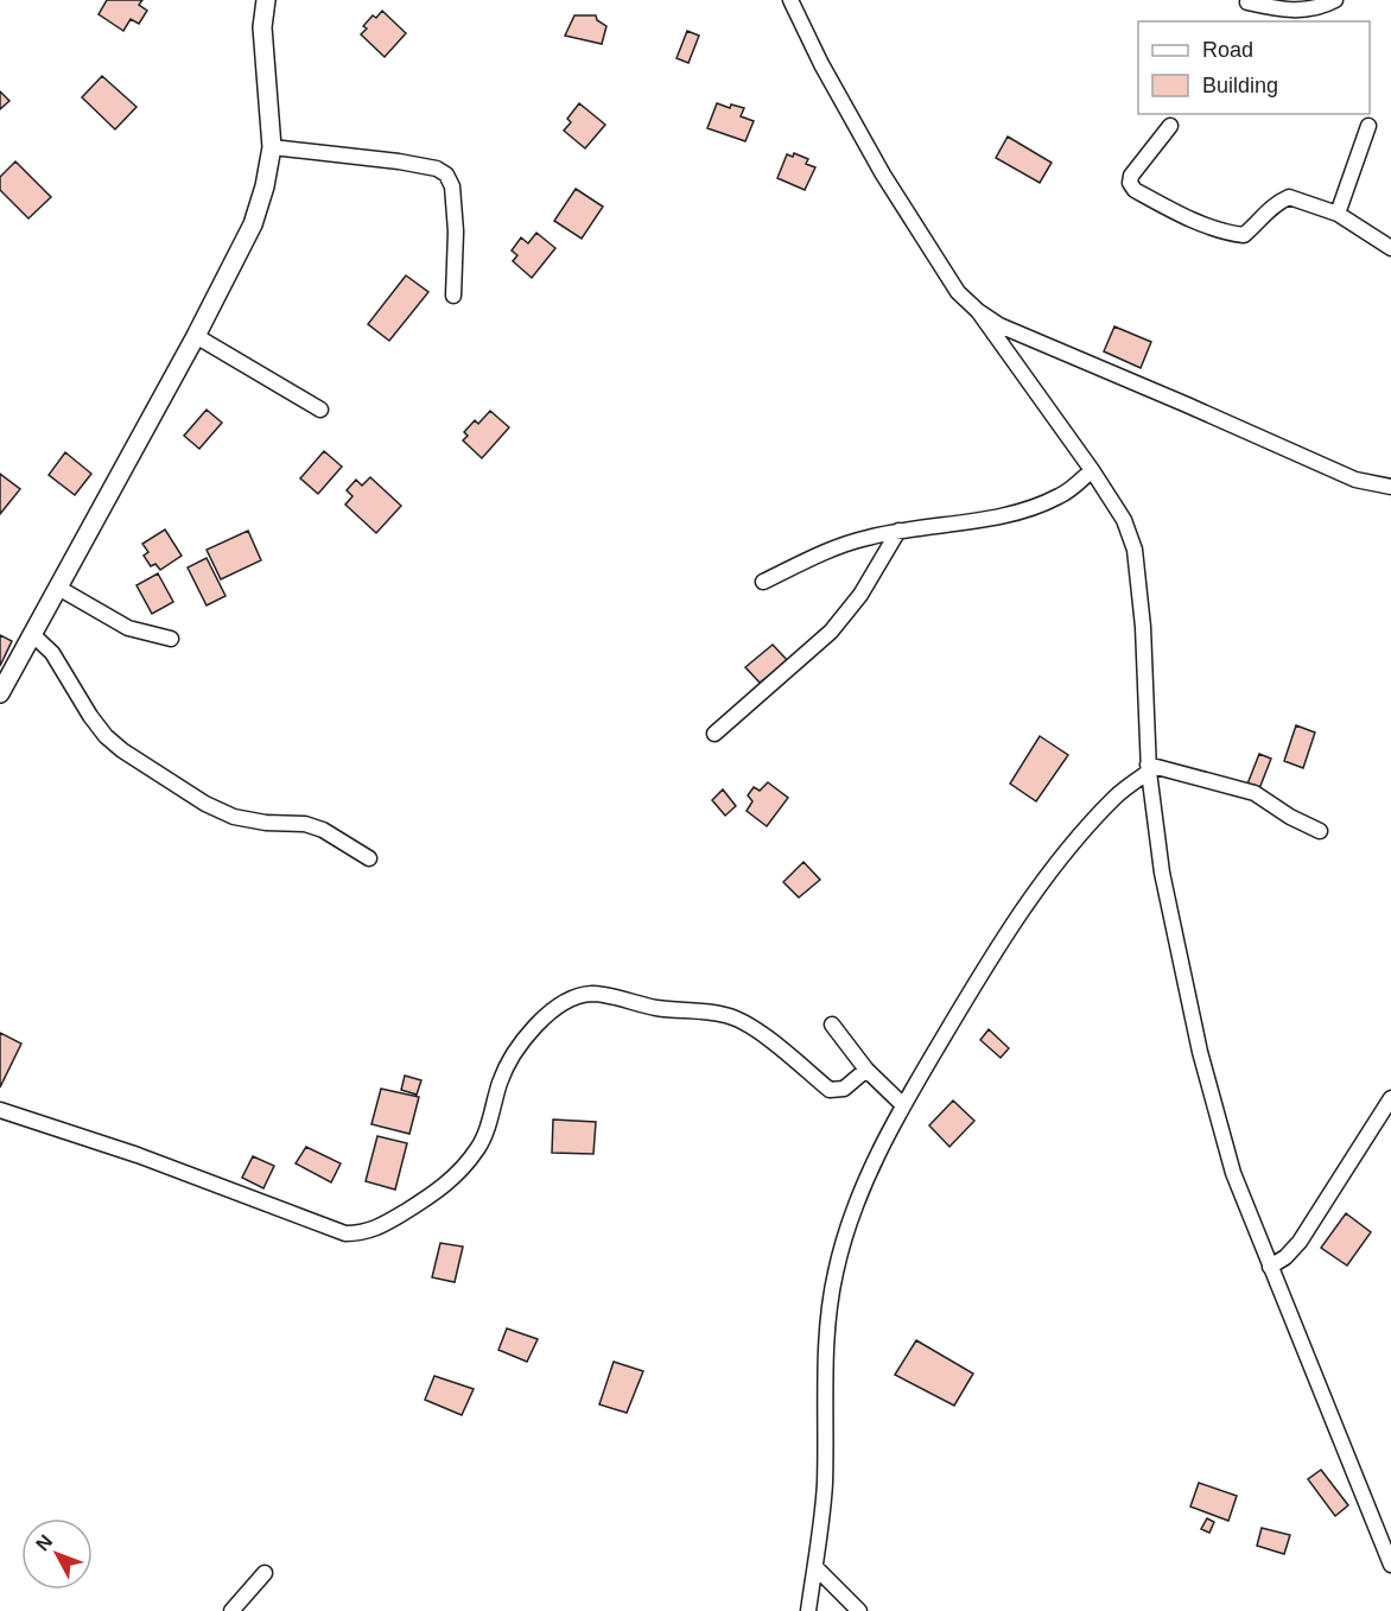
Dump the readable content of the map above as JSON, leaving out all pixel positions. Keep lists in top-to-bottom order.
{
  "legend": ["Road", "Building"],
  "north": "top left"
}
